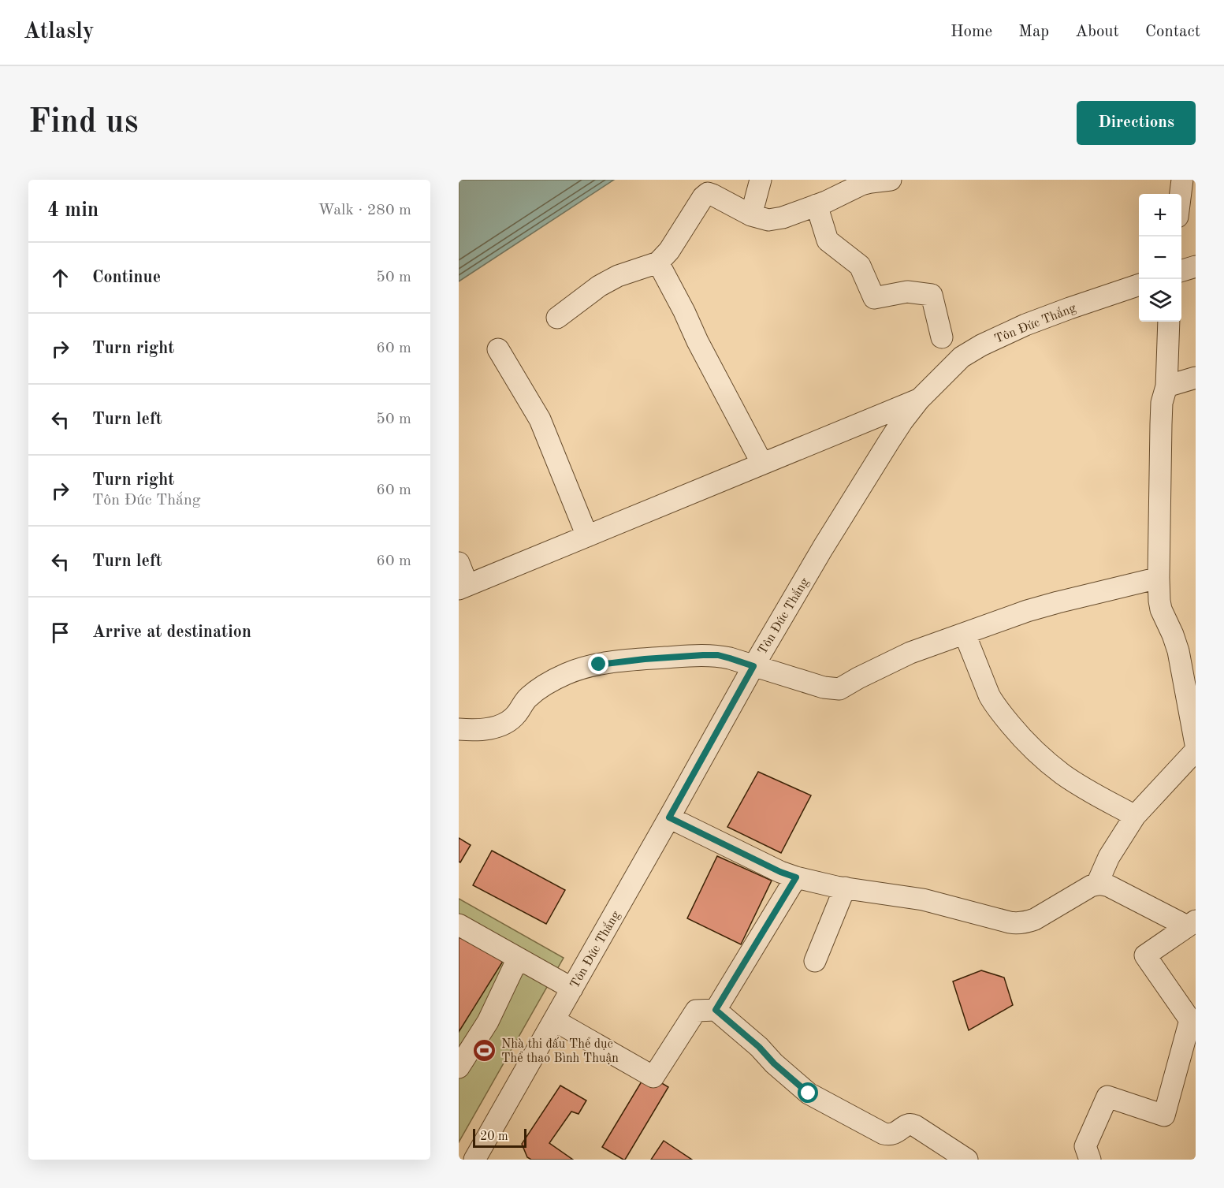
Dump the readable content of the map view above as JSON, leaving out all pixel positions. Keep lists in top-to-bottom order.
{
  "streets": {
    "street": ["Tôn Đức Thắng"]
  },
  "places": {
    "sports": ["Nhà thi đấu Thể dục Thể thao Bình Thuận"]
  },
  "scale_bar": "20 m",
  "page": {
    "header": "Atlasly",
    "nav": [
      "Home",
      "Map",
      "About",
      "Contact"
    ],
    "buttons": "Directions",
    "title": "Find us",
    "heading": ["4 min", "Walk · 280 m"],
    "map_buttons": ["+", "−"],
    "list": [
      ["Continue", "50 m"],
      ["Turn right", "60 m"],
      ["Turn left", "50 m"],
      ["Turn right", "Tôn Đức Thắng", "60 m"],
      ["Turn left", "60 m"],
      "Arrive at destination"
    ],
    "scale": "20 m"
  }
}
